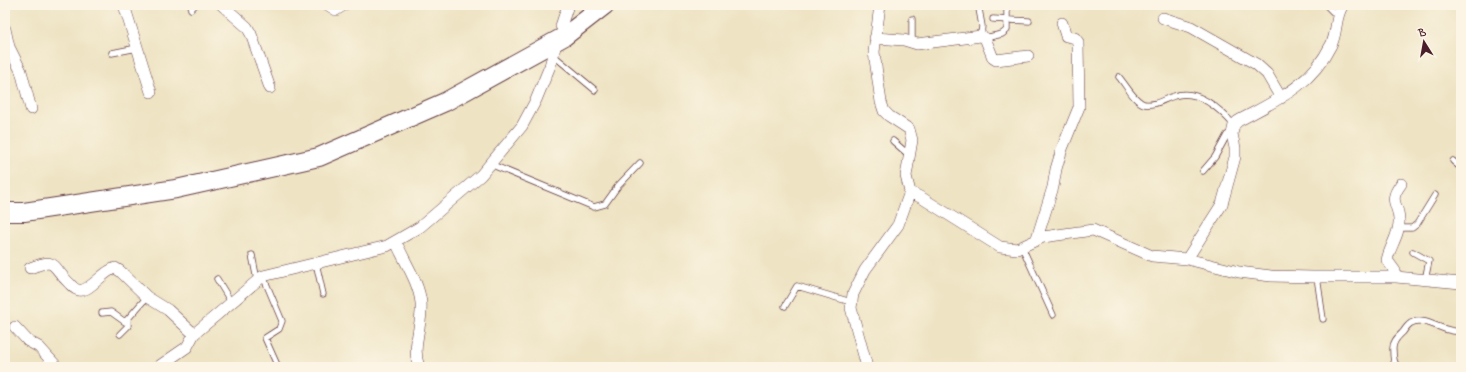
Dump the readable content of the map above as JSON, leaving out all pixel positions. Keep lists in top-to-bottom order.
{
  "north": "top"
}
